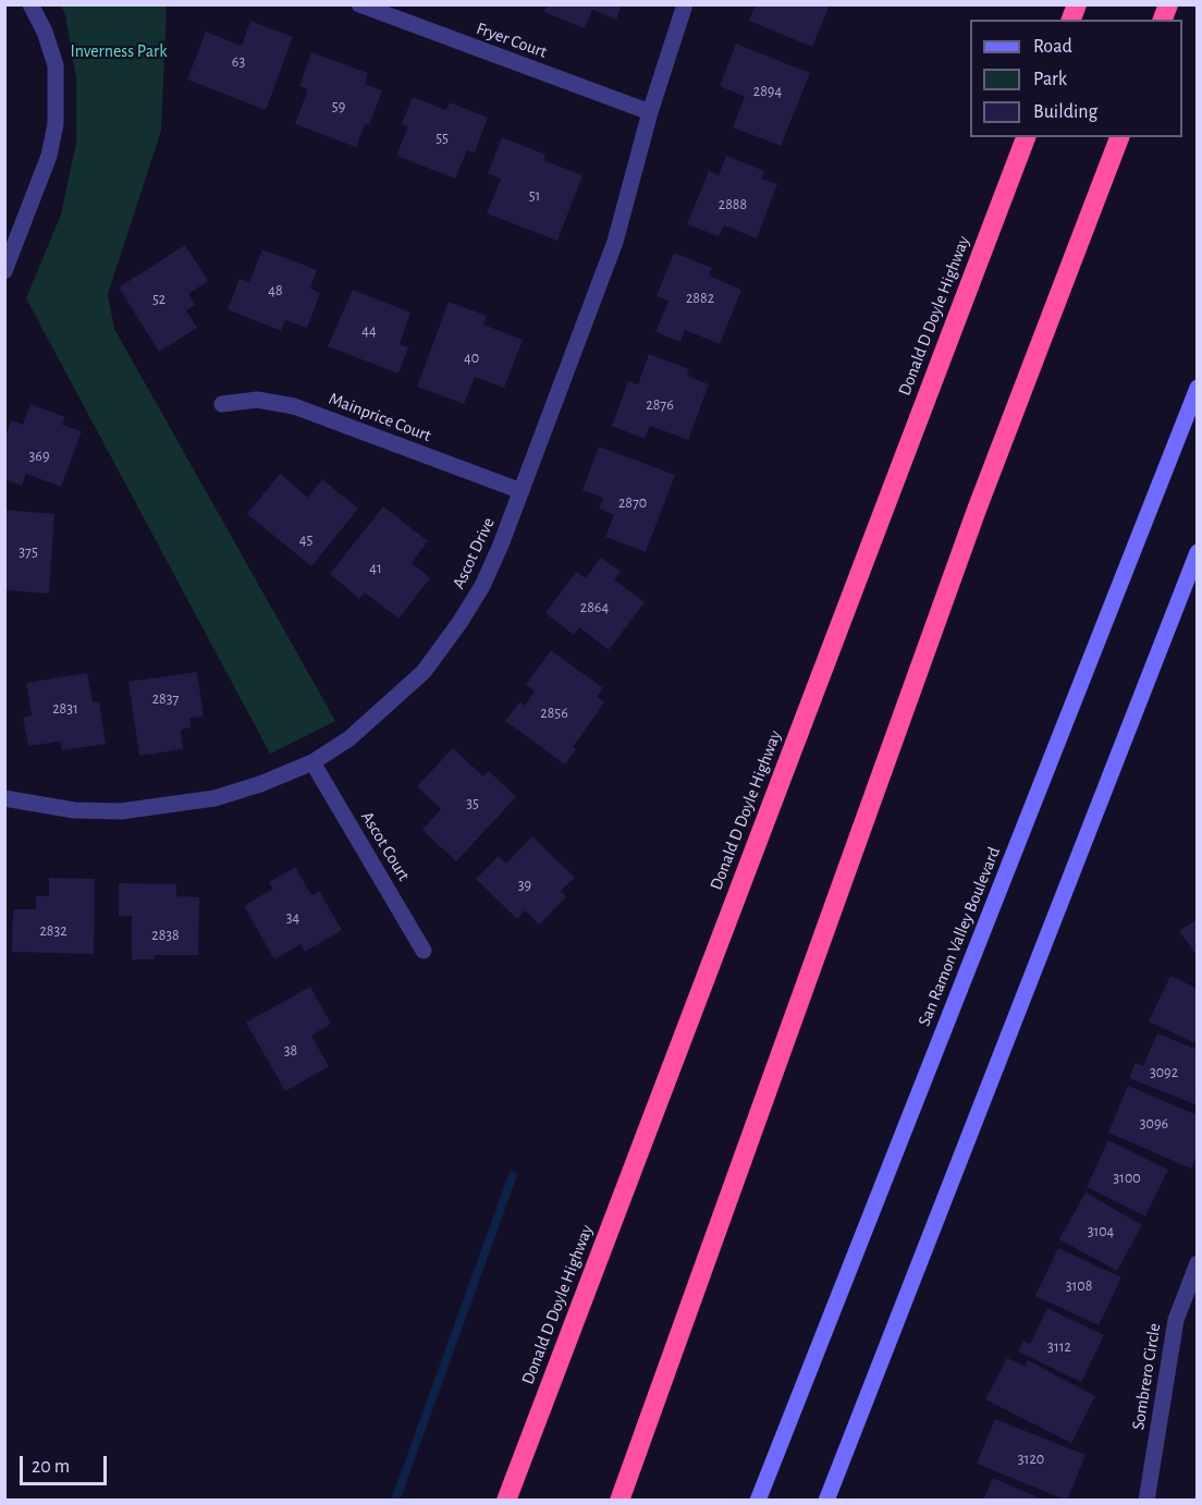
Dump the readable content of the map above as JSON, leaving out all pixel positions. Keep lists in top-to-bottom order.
{
  "streets": {
    "highway": ["Donald D Doyle Highway"],
    "main road": ["San Ramon Valley Boulevard"],
    "street": [
      "Fryer Court",
      "Mainprice Court",
      "Ascot Drive",
      "Ascot Court",
      "Sombrero Circle"
    ]
  },
  "crossings": [
    ["Fryer Court", "Ascot Drive"],
    ["Mainprice Court", "Ascot Drive"],
    ["Ascot Drive", "Ascot Court"]
  ],
  "parks": ["Inverness Park"],
  "house_numbers": [
    "63",
    "2894",
    "59",
    "55",
    "51",
    "2888",
    "48",
    "2882",
    "52",
    "44",
    "40",
    "2876",
    "369",
    "2870",
    "45",
    "375",
    "41",
    "2864",
    "2837",
    "2831",
    "2856",
    "35",
    "39",
    "34",
    "2832",
    "2838",
    "38",
    "3092",
    "3096",
    "3100",
    "3104",
    "3108",
    "3112",
    "3120"
  ],
  "legend": ["Road", "Park", "Building"],
  "scale_bar": "20 m"
}
